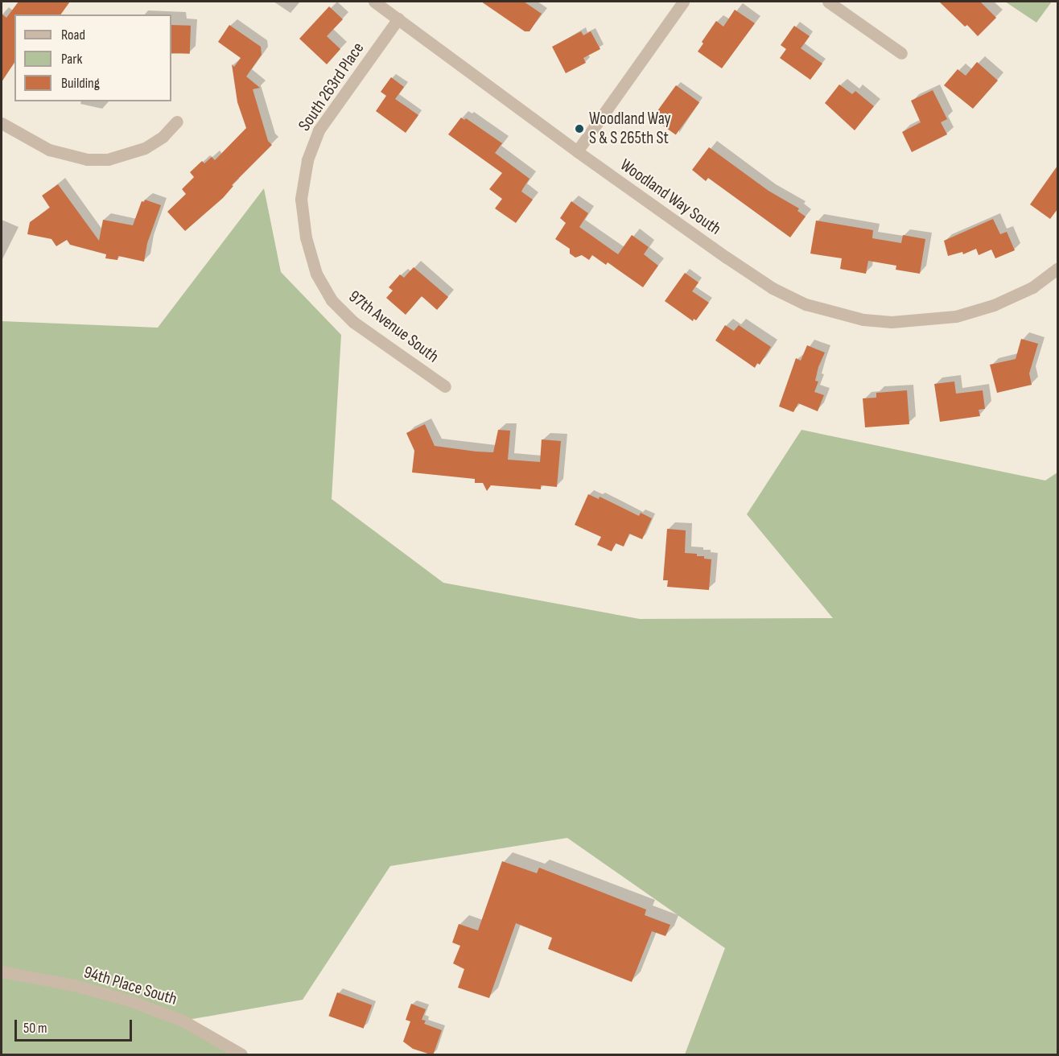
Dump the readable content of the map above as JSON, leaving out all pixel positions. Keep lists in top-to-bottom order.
{
  "streets": {
    "street": [
      "South 263rd Place",
      "Woodland Way South",
      "97th Avenue South",
      "94th Place South"
    ]
  },
  "crossings": [
    ["South 263rd Place", "Woodland Way South"],
    ["South 263rd Place", "97th Avenue South"]
  ],
  "places": ["Woodland Way S & S 265th St"],
  "legend": ["Road", "Park", "Building"],
  "scale_bar": "50 m"
}
